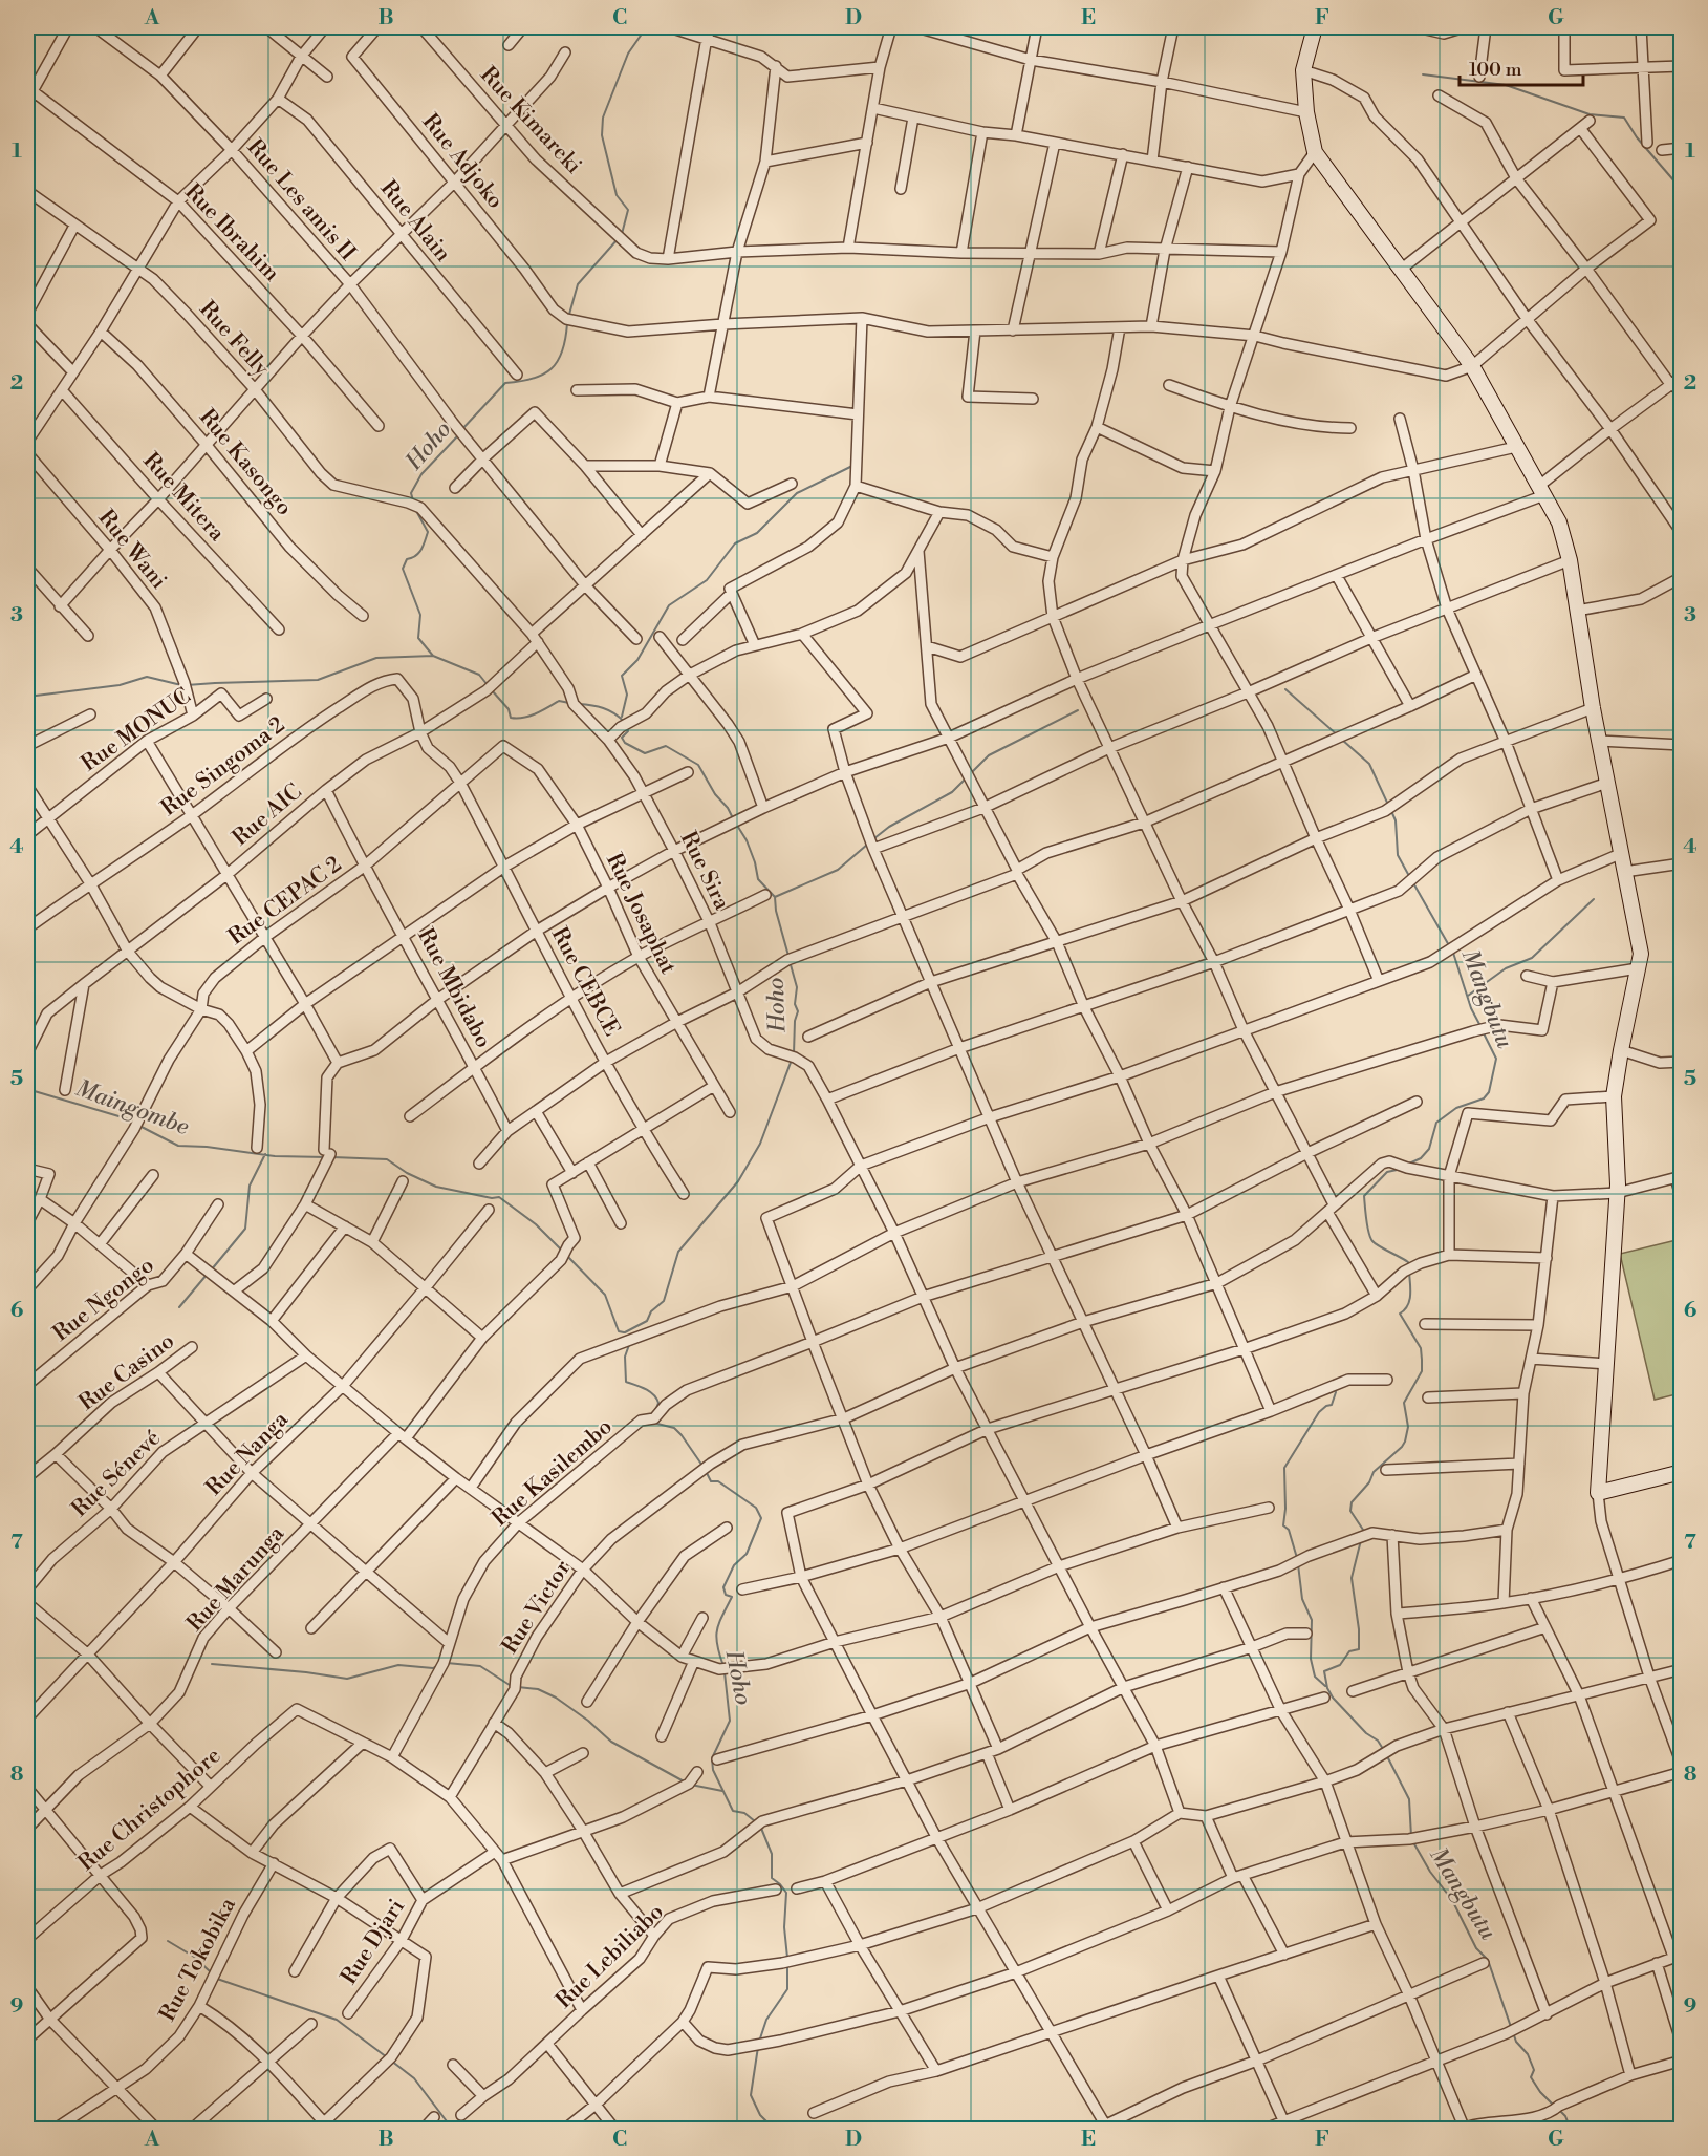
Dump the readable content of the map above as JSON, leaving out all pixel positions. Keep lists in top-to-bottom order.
{
  "streets": {
    "street": [
      "Rue Kimareki",
      "Rue Adjoko",
      "Rue Les amis II",
      "Rue Alain",
      "Rue Ibrahim",
      "Rue Felly",
      "Rue Kasongo",
      "Rue Mitera",
      "Rue Wani",
      "Rue MONUC",
      "Rue Singoma 2",
      "Rue AIC",
      "Rue Sira",
      "Rue CEPAC 2",
      "Rue Josaphat",
      "Rue CEBCE",
      "Rue Mbidabo",
      "Rue Ngongo",
      "Rue Casino",
      "Rue Nanga",
      "Rue Kasilembo",
      "Rue Sénevé",
      "Rue Marunga",
      "Rue Victor",
      "Rue Christophore",
      "Rue Djari",
      "Rue Lebiliabo",
      "Rue Tokobika"
    ]
  },
  "crossings": [
    ["Rue Les amis II", "Rue AIC"],
    ["Rue Felly", "Rue Sira"],
    ["Rue Wani", "Rue MONUC"],
    ["Rue Singoma 2", "Rue AIC"],
    ["Rue Singoma 2", "Rue CEBCE"],
    ["Rue AIC", "Rue Sira"],
    ["Rue AIC", "Rue CEBCE"],
    ["Rue AIC", "Rue Mbidabo"],
    ["Rue CEPAC 2", "Rue Josaphat"],
    ["Rue CEPAC 2", "Rue CEBCE"],
    ["Rue CEPAC 2", "Rue Mbidabo"]
  ],
  "water": ["Hoho", "Mangbutu", "Maingombe"],
  "scale_bar": "100 m",
  "grid": {
    "columns": [
      "A",
      "B",
      "C",
      "D",
      "E",
      "F",
      "G"
    ],
    "rows": [
      "1",
      "2",
      "3",
      "4",
      "5",
      "6",
      "7",
      "8",
      "9"
    ]
  }
}
